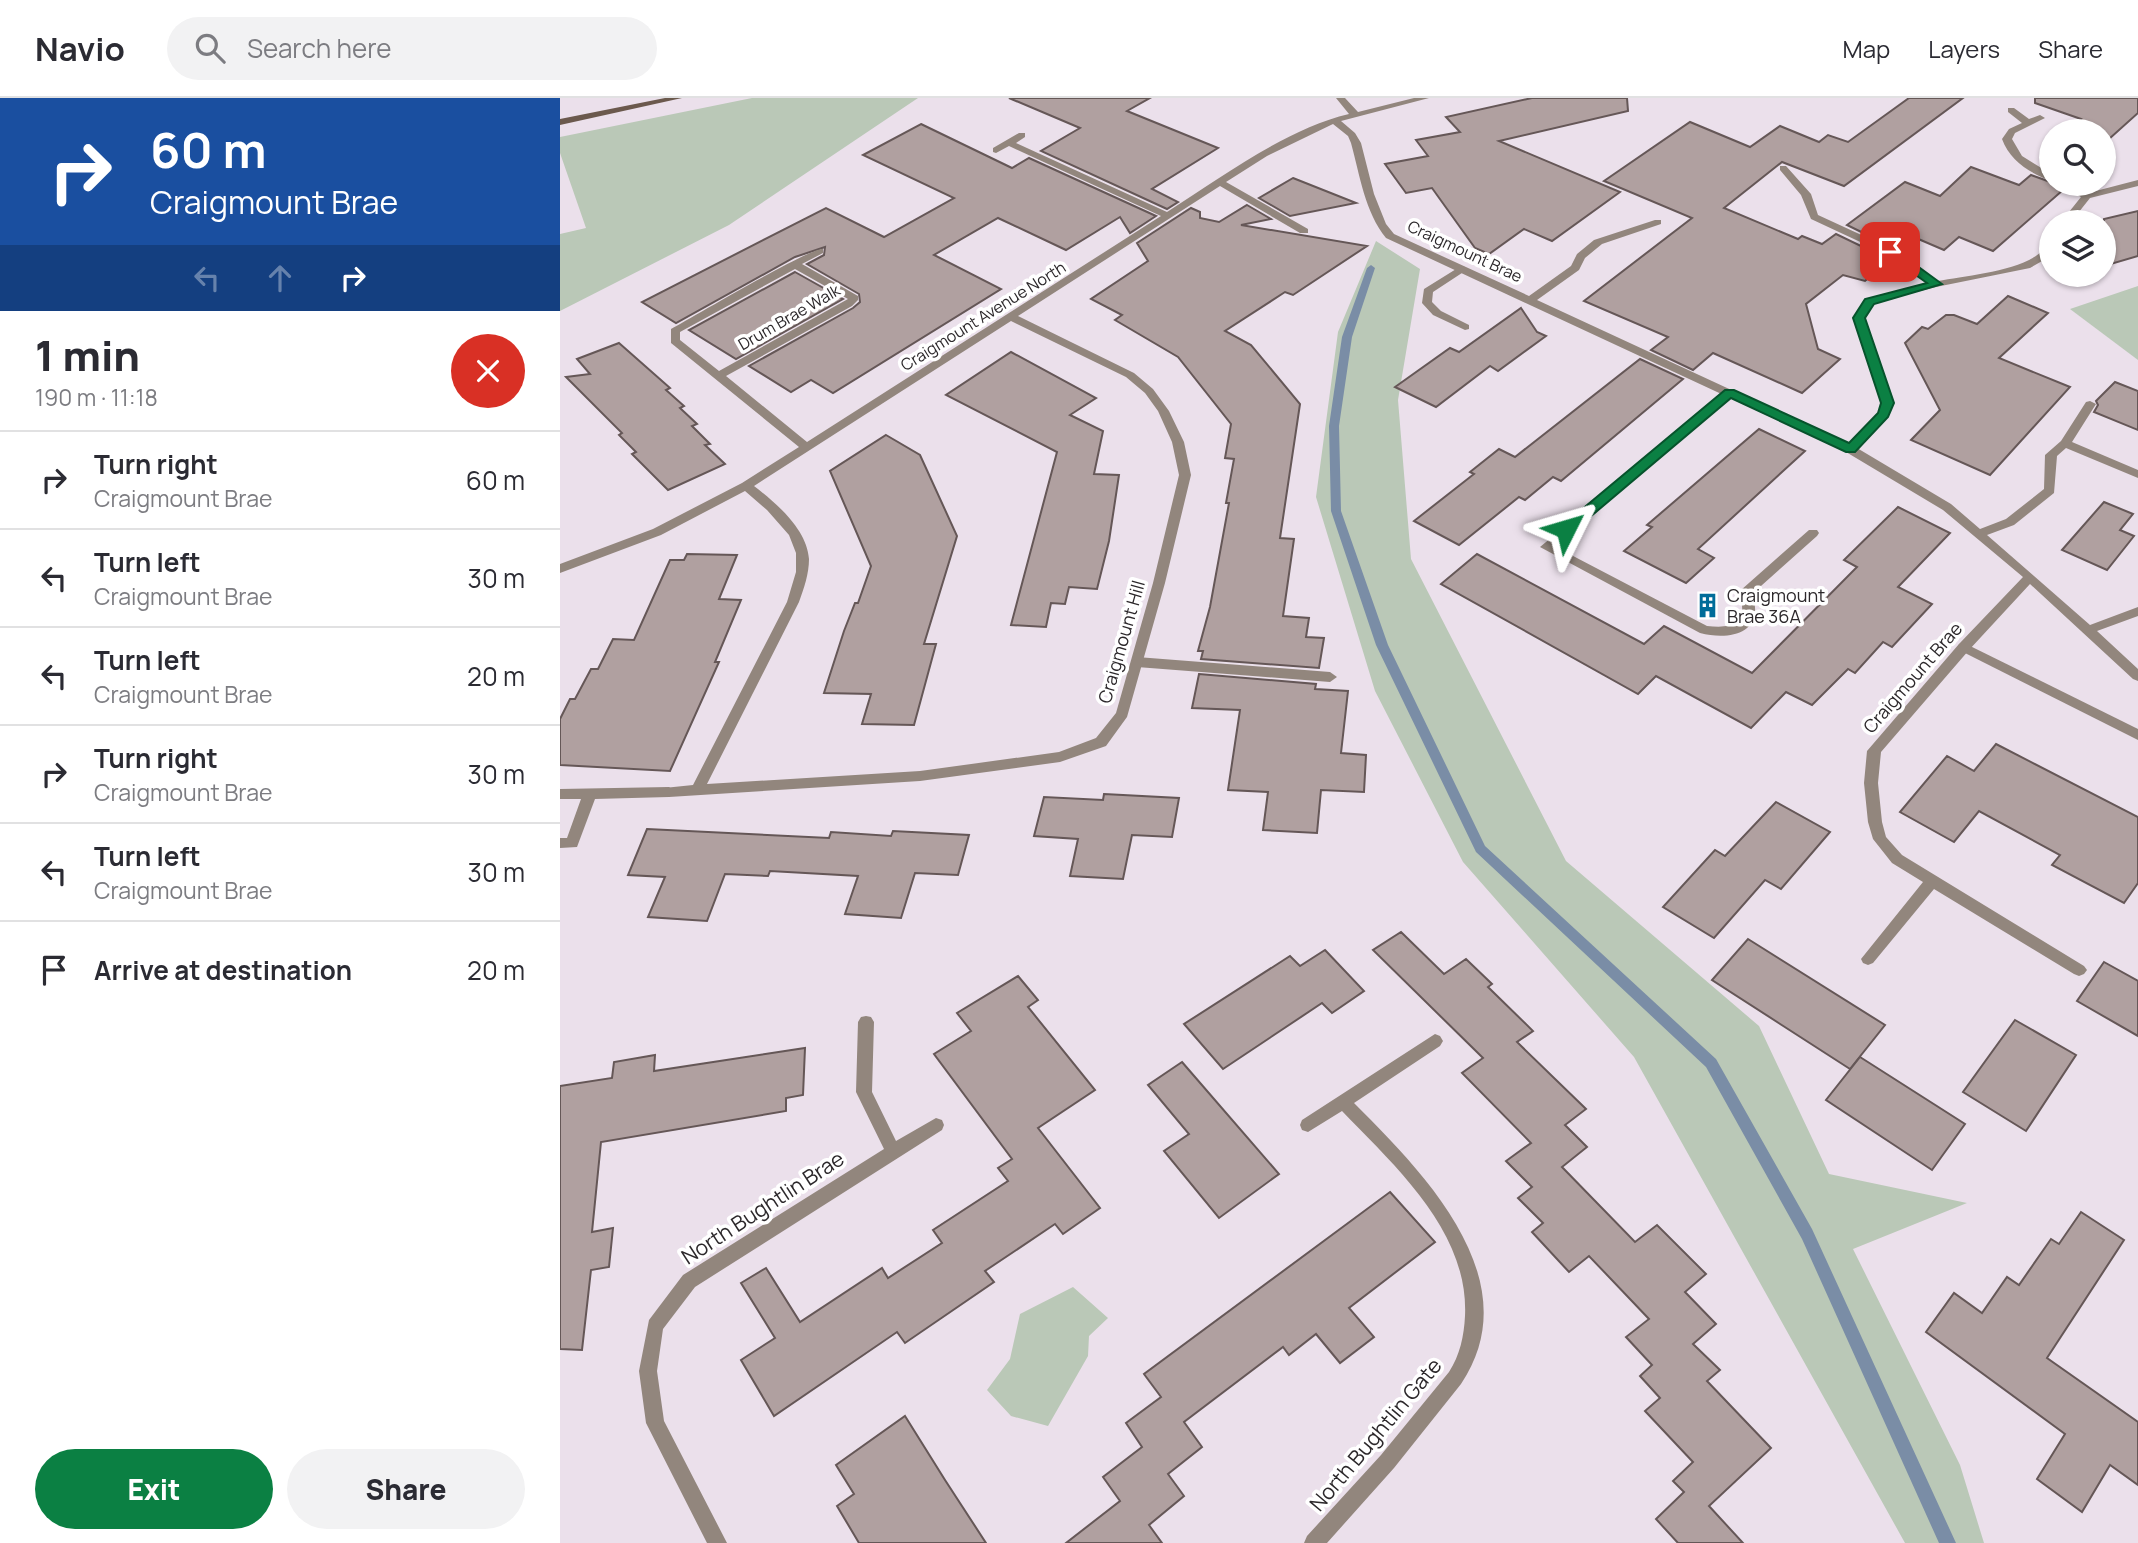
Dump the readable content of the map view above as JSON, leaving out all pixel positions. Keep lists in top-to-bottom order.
{
  "streets": {
    "street": [
      "Craigmount Brae",
      "Craigmount Avenue North",
      "Drum Brae Walk",
      "Craigmount Hill",
      "North Bughtlin Brae",
      "North Bughtlin Gate"
    ]
  },
  "crossings": [
    ["Craigmount Brae", "Craigmount Avenue North"],
    ["Craigmount Avenue North", "Craigmount Hill"]
  ],
  "places": {
    "building": ["Craigmount Brae 36A"]
  },
  "page": {
    "header": "Navio",
    "search": "Search here",
    "nav": ["Map", "Layers", "Share"],
    "turn": ["60 m", "Craigmount Brae"],
    "heading": ["1 min", "190 m · 11:18"],
    "list": [
      {
        "name": "Turn right",
        "note": "Craigmount Brae",
        "value": "60 m"
      },
      {
        "name": "Turn left",
        "note": "Craigmount Brae",
        "value": "30 m"
      },
      {
        "name": "Turn left",
        "note": "Craigmount Brae",
        "value": "20 m"
      },
      {
        "name": "Turn right",
        "note": "Craigmount Brae",
        "value": "30 m"
      },
      {
        "name": "Turn left",
        "note": "Craigmount Brae",
        "value": "30 m"
      },
      {
        "name": "Arrive at destination",
        "value": "20 m"
      }
    ],
    "buttons": ["Exit", "Share"]
  }
}
